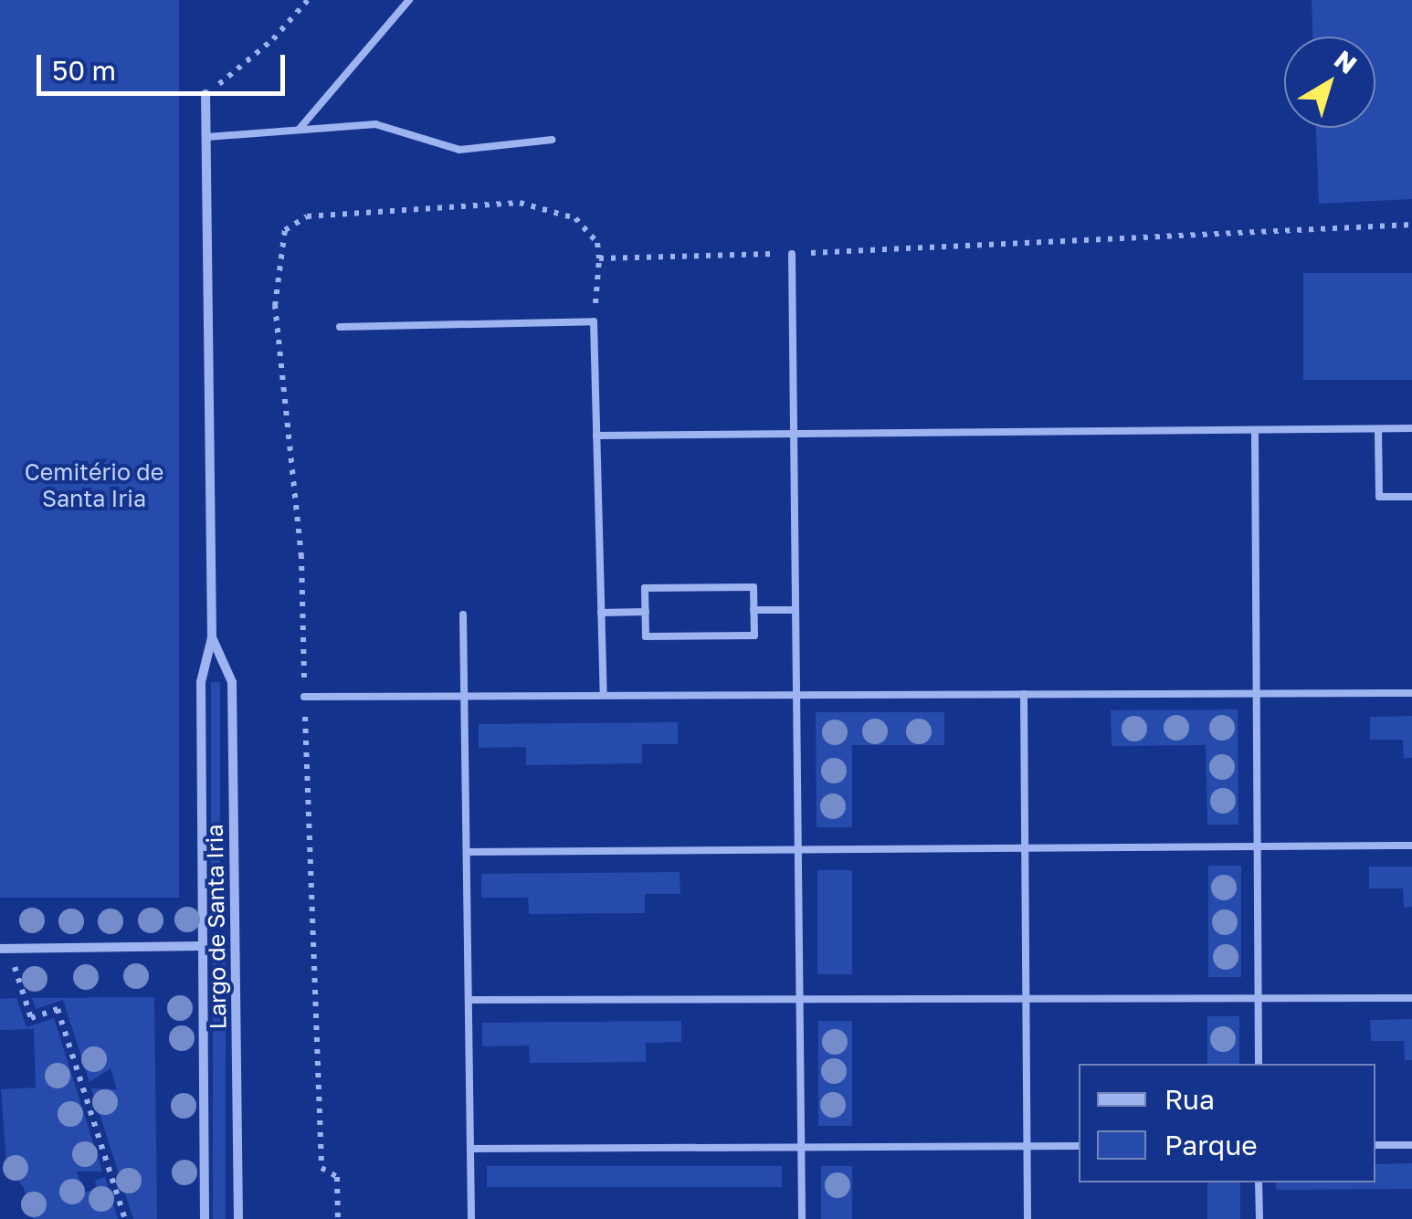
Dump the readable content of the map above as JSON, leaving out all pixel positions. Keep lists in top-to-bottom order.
{
  "streets": {
    "street": ["Largo de Santa Iria"]
  },
  "parks": ["Cemitério de Santa Iria"],
  "legend": ["Rua", "Parque"],
  "scale_bar": "50 m",
  "north": "top right"
}
